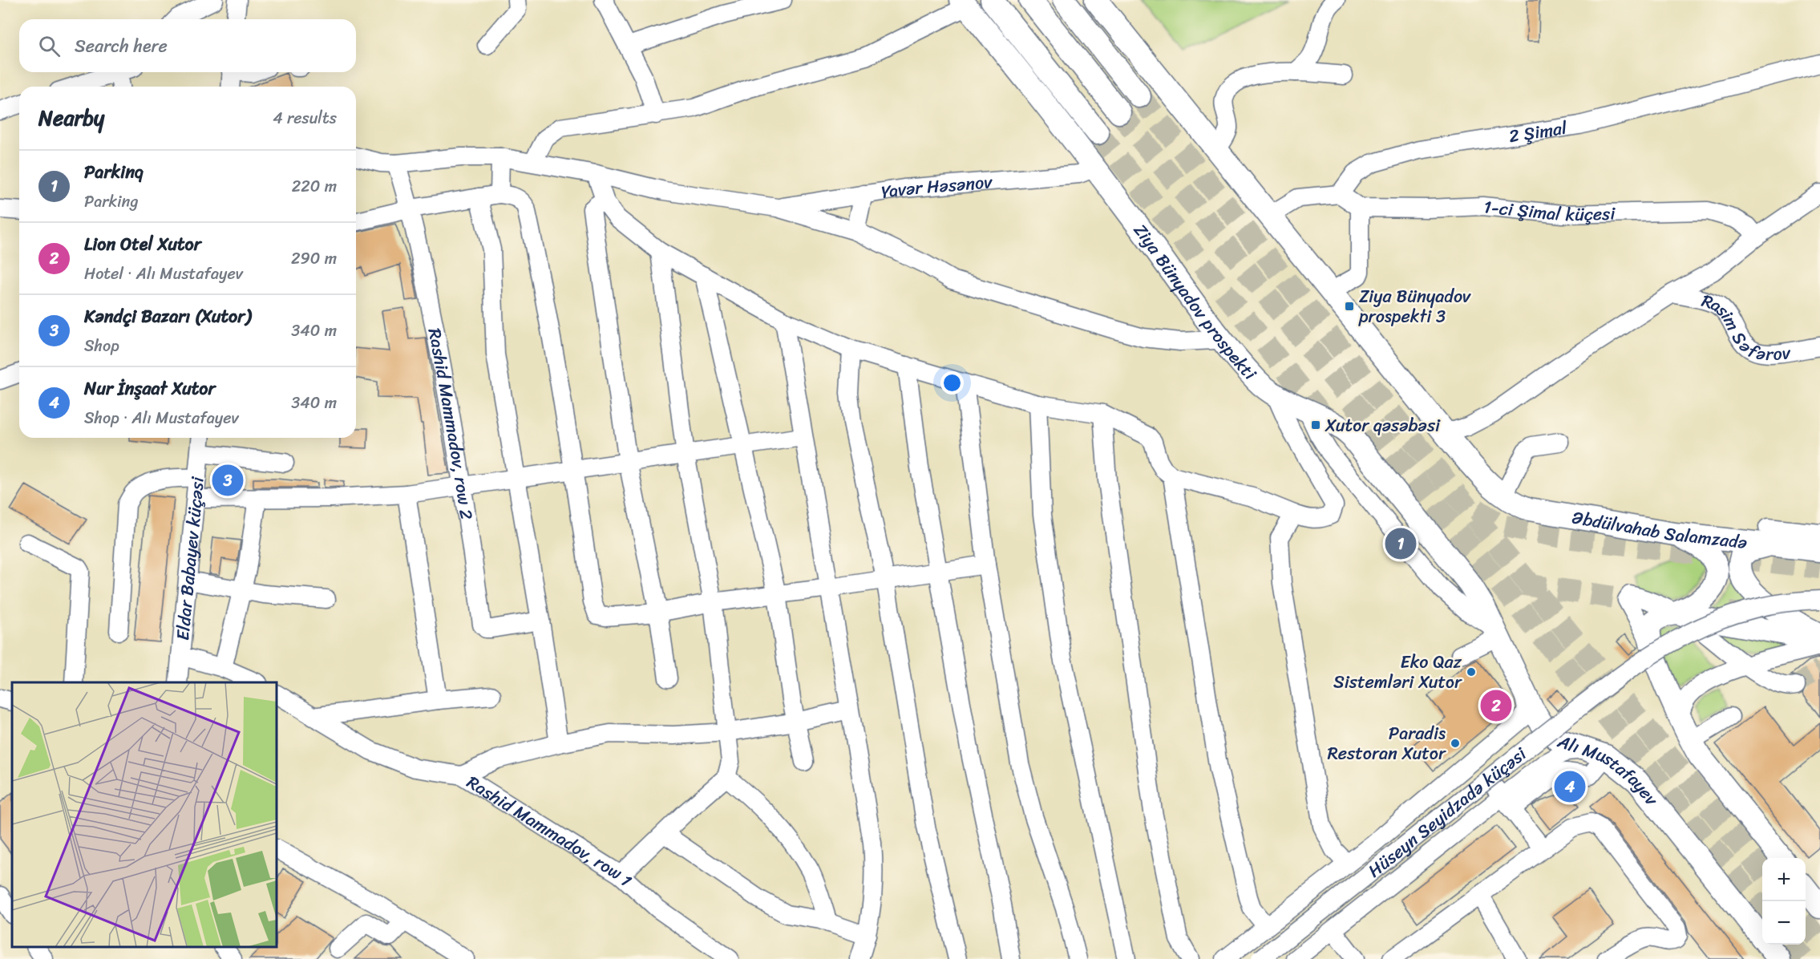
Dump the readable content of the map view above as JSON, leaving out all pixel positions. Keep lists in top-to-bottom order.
{
  "streets": {
    "main road": ["Ziya Bünyadov prospekti", "Əbdülvahab Salamzadə", "Alı Mustafayev"],
    "street": [
      "2 Şimal",
      "Yavər Həsənov",
      "1-ci Şimal küçesi",
      "Rasim Səfərov",
      "Rashid Mammadov, row 2",
      "Eldar Babayev küçəsi",
      "Hüseyn Seyidzadə küçəsi",
      "Rashid Mammadov, row 1"
    ]
  },
  "crossings": [
    ["Yavər Həsənov", "Ziya Bünyadov prospekti"],
    ["Ziya Bünyadov prospekti", "Alı Mustafayev"]
  ],
  "places": {
    "transit": ["Ziya Bünyadov prospekti 3", "Xutor qəsəbəsi"],
    "other": ["Eko Qaz Sistemləri Xutor", "Paradis Restoran Xutor"]
  },
  "page": {
    "search": "Search here",
    "heading": ["Nearby", "4 results"],
    "list": [
      {
        "mark": "1",
        "name": "Parkinq",
        "note": "Parking",
        "value": "220 m"
      },
      {
        "mark": "2",
        "name": "Lion Otel Xutor",
        "note": "Hotel · Alı Mustafayev",
        "value": "290 m"
      },
      {
        "mark": "3",
        "name": "Kəndçi Bazarı (Xutor)",
        "note": "Shop",
        "value": "340 m"
      },
      {
        "mark": "4",
        "name": "Nur İnşaat Xutor",
        "note": "Shop · Alı Mustafayev",
        "value": "340 m"
      }
    ],
    "pins": [
      "3",
      "1",
      "2",
      "4"
    ],
    "map_buttons": ["+", "−"]
  }
}
